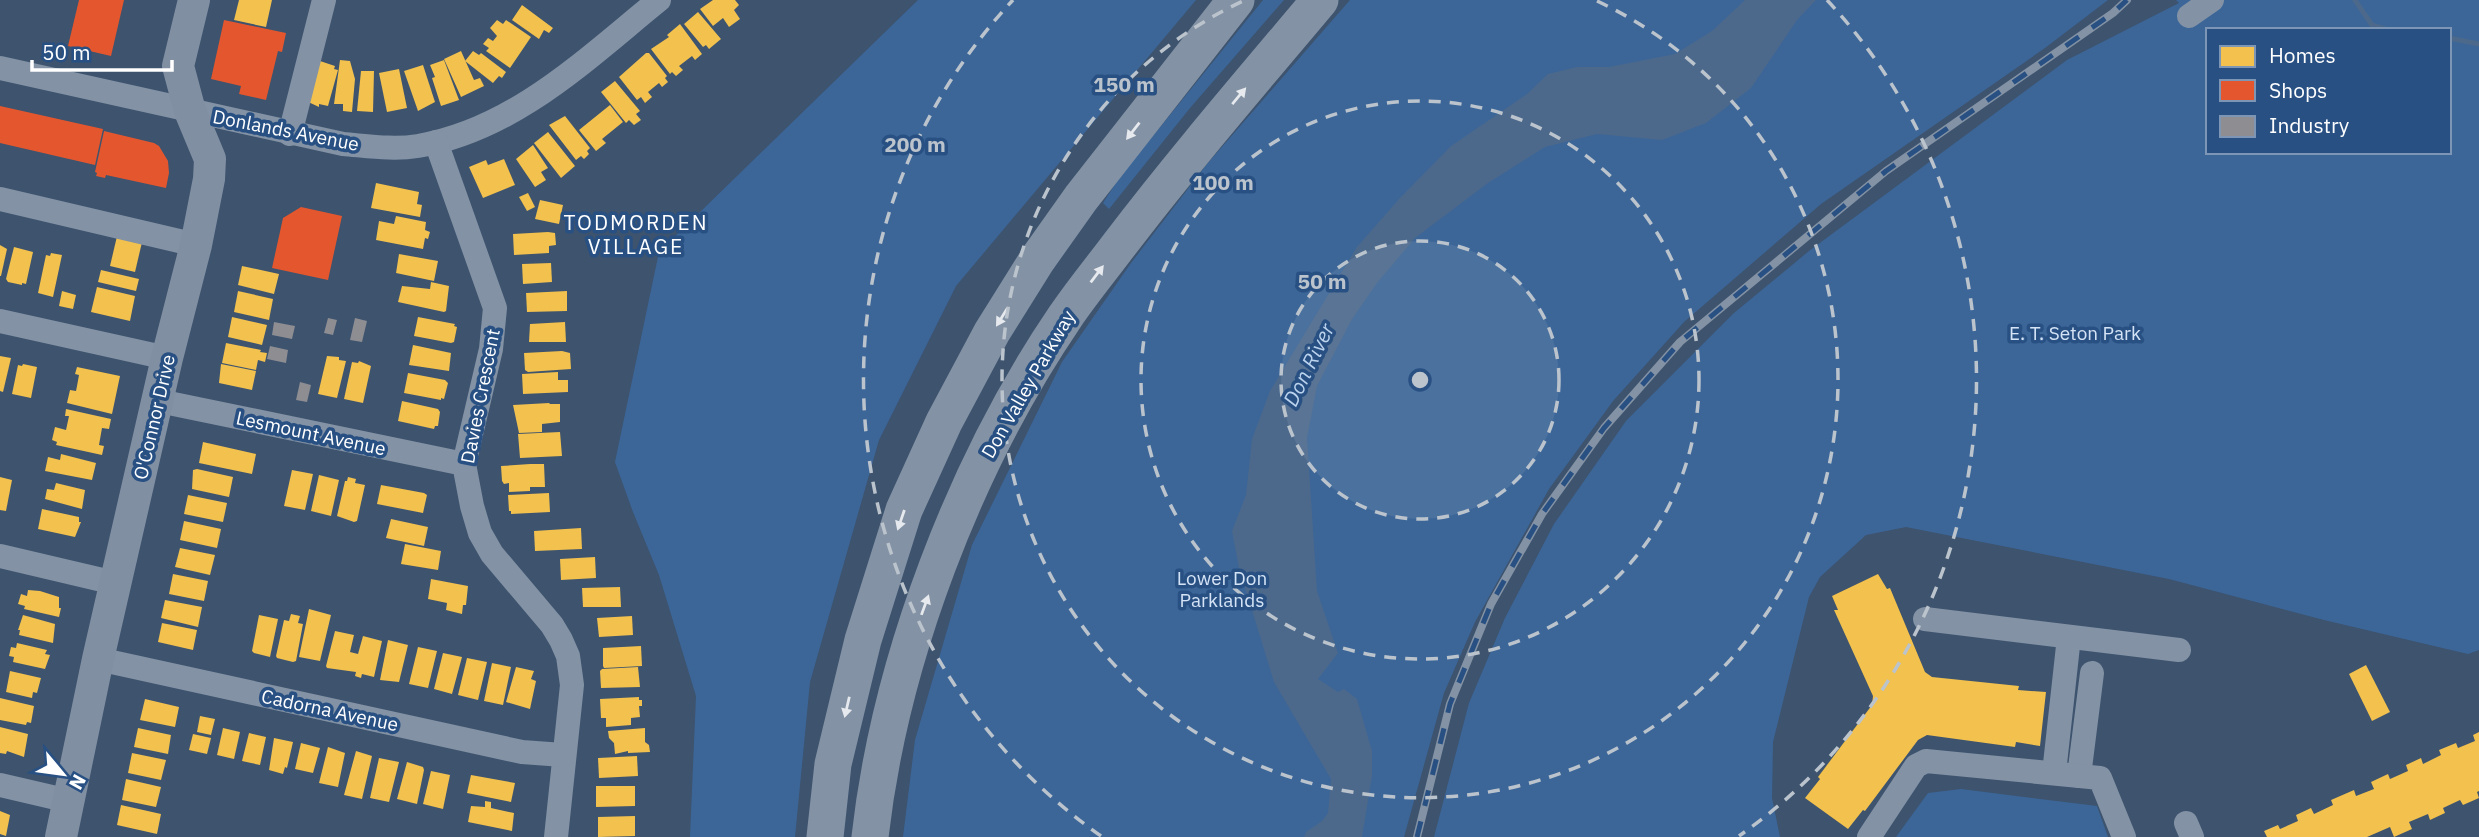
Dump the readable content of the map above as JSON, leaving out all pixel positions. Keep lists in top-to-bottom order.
{
  "streets": {
    "highway": ["Don Valley Parkway"],
    "main road": ["O'Connor Drive"],
    "street": [
      "Donlands Avenue",
      "Davies Crescent",
      "Lesmount Avenue",
      "Cadorna Avenue"
    ]
  },
  "crossings": [
    ["Donlands Avenue", "Davies Crescent"],
    ["Donlands Avenue", "O'Connor Drive"],
    ["Davies Crescent", "Lesmount Avenue"],
    ["Davies Crescent", "Cadorna Avenue"],
    ["O'Connor Drive", "Lesmount Avenue"],
    ["O'Connor Drive", "Cadorna Avenue"]
  ],
  "districts": ["TODMORDEN VILLAGE"],
  "water": ["Don River"],
  "parks": ["E. T. Seton Park", "Lower Don Parklands"],
  "legend": ["Homes", "Shops", "Industry"],
  "scale_bar": "50 m",
  "north": "bottom right",
  "rings": [
    "150 m",
    "200 m",
    "100 m",
    "50 m"
  ]
}
